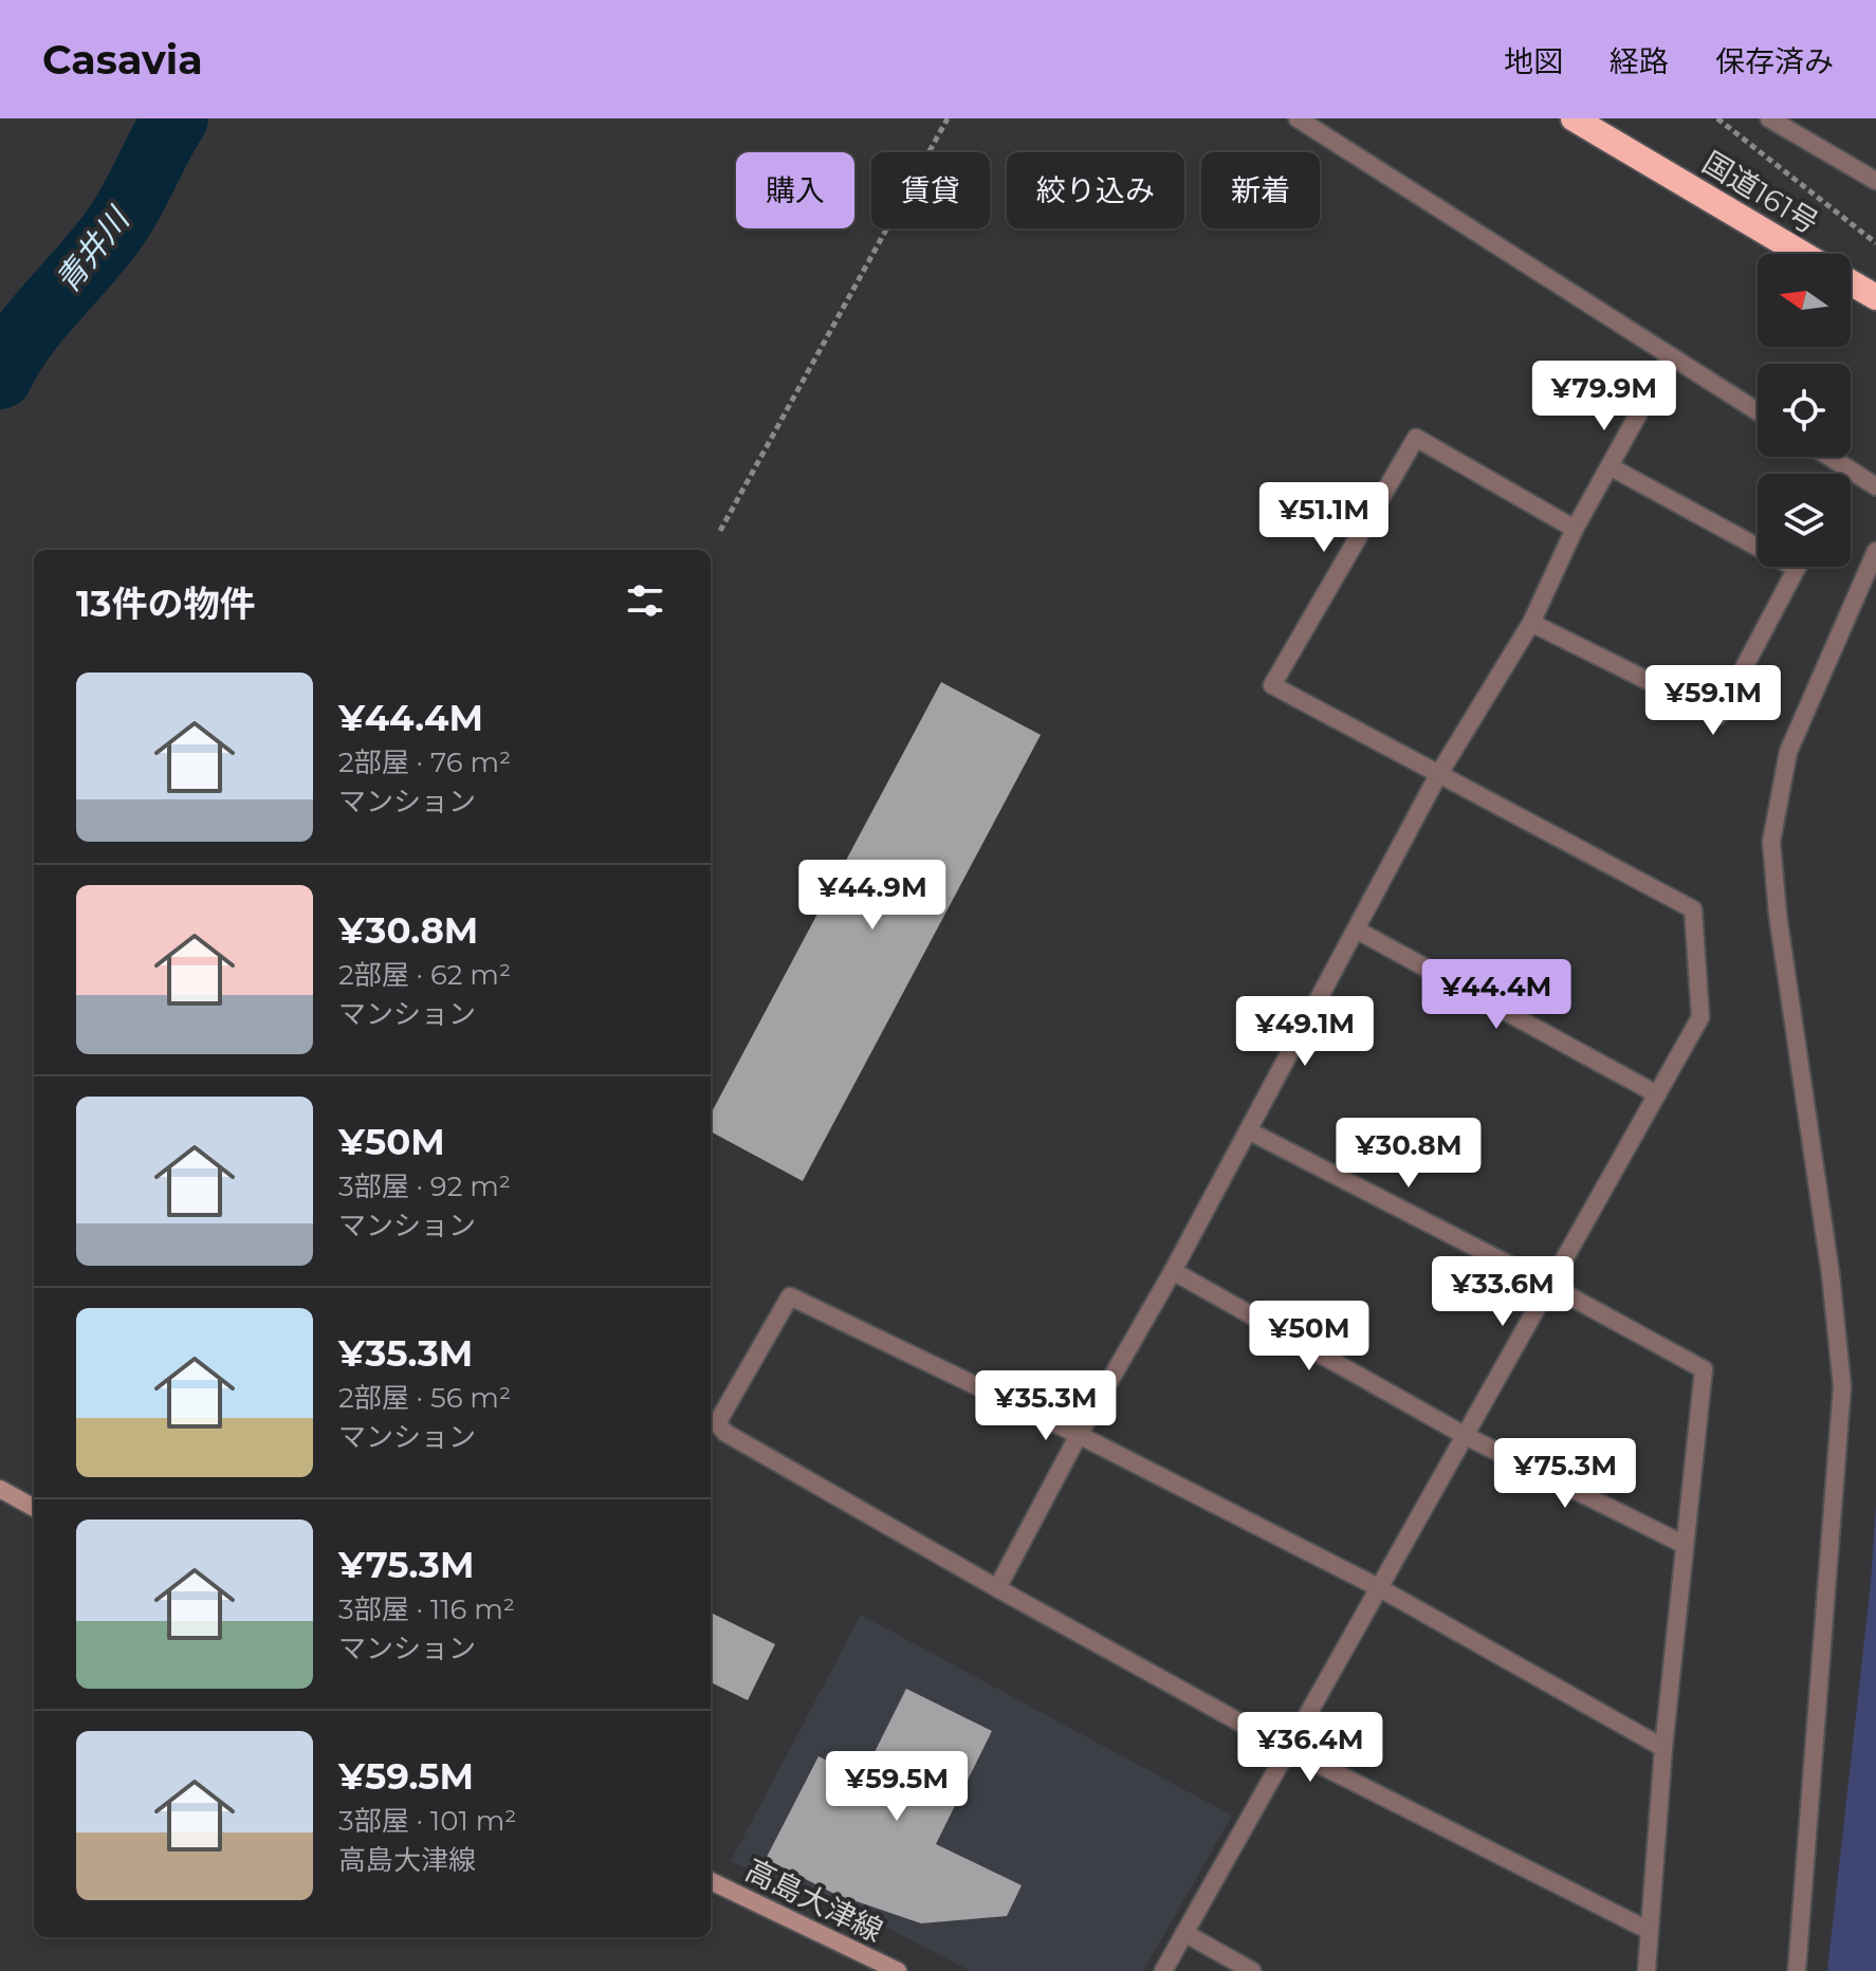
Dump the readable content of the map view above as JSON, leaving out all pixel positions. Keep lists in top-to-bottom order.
{
  "streets": {
    "highway": ["国道161号"],
    "main road": ["高島大津線"]
  },
  "water": ["青井川"],
  "north": "left",
  "page": {
    "header": "Casavia",
    "nav": ["地図", "経路", "保存済み"],
    "chip": [
      "購入",
      "賃貸",
      "絞り込み",
      "新着"
    ],
    "price": [
      "¥79.9M",
      "¥51.1M",
      "¥59.1M",
      "¥44.9M",
      "¥44.4M",
      "¥49.1M",
      "¥30.8M",
      "¥33.6M",
      "¥50M",
      "¥35.3M",
      "¥75.3M",
      "¥36.4M",
      "¥59.5M"
    ],
    "heading": "13件の物件",
    "list": [
      {
        "name": "¥44.4M",
        "note": "2部屋 · 76 m² · マンション"
      },
      {
        "name": "¥30.8M",
        "note": "2部屋 · 62 m² · マンション"
      },
      {
        "name": "¥50M",
        "note": "3部屋 · 92 m² · マンション"
      },
      {
        "name": "¥35.3M",
        "note": "2部屋 · 56 m² · マンション"
      },
      {
        "name": "¥75.3M",
        "note": "3部屋 · 116 m² · マンション"
      },
      {
        "name": "¥59.5M",
        "note": "3部屋 · 101 m² · 高島大津線"
      }
    ]
  }
}
